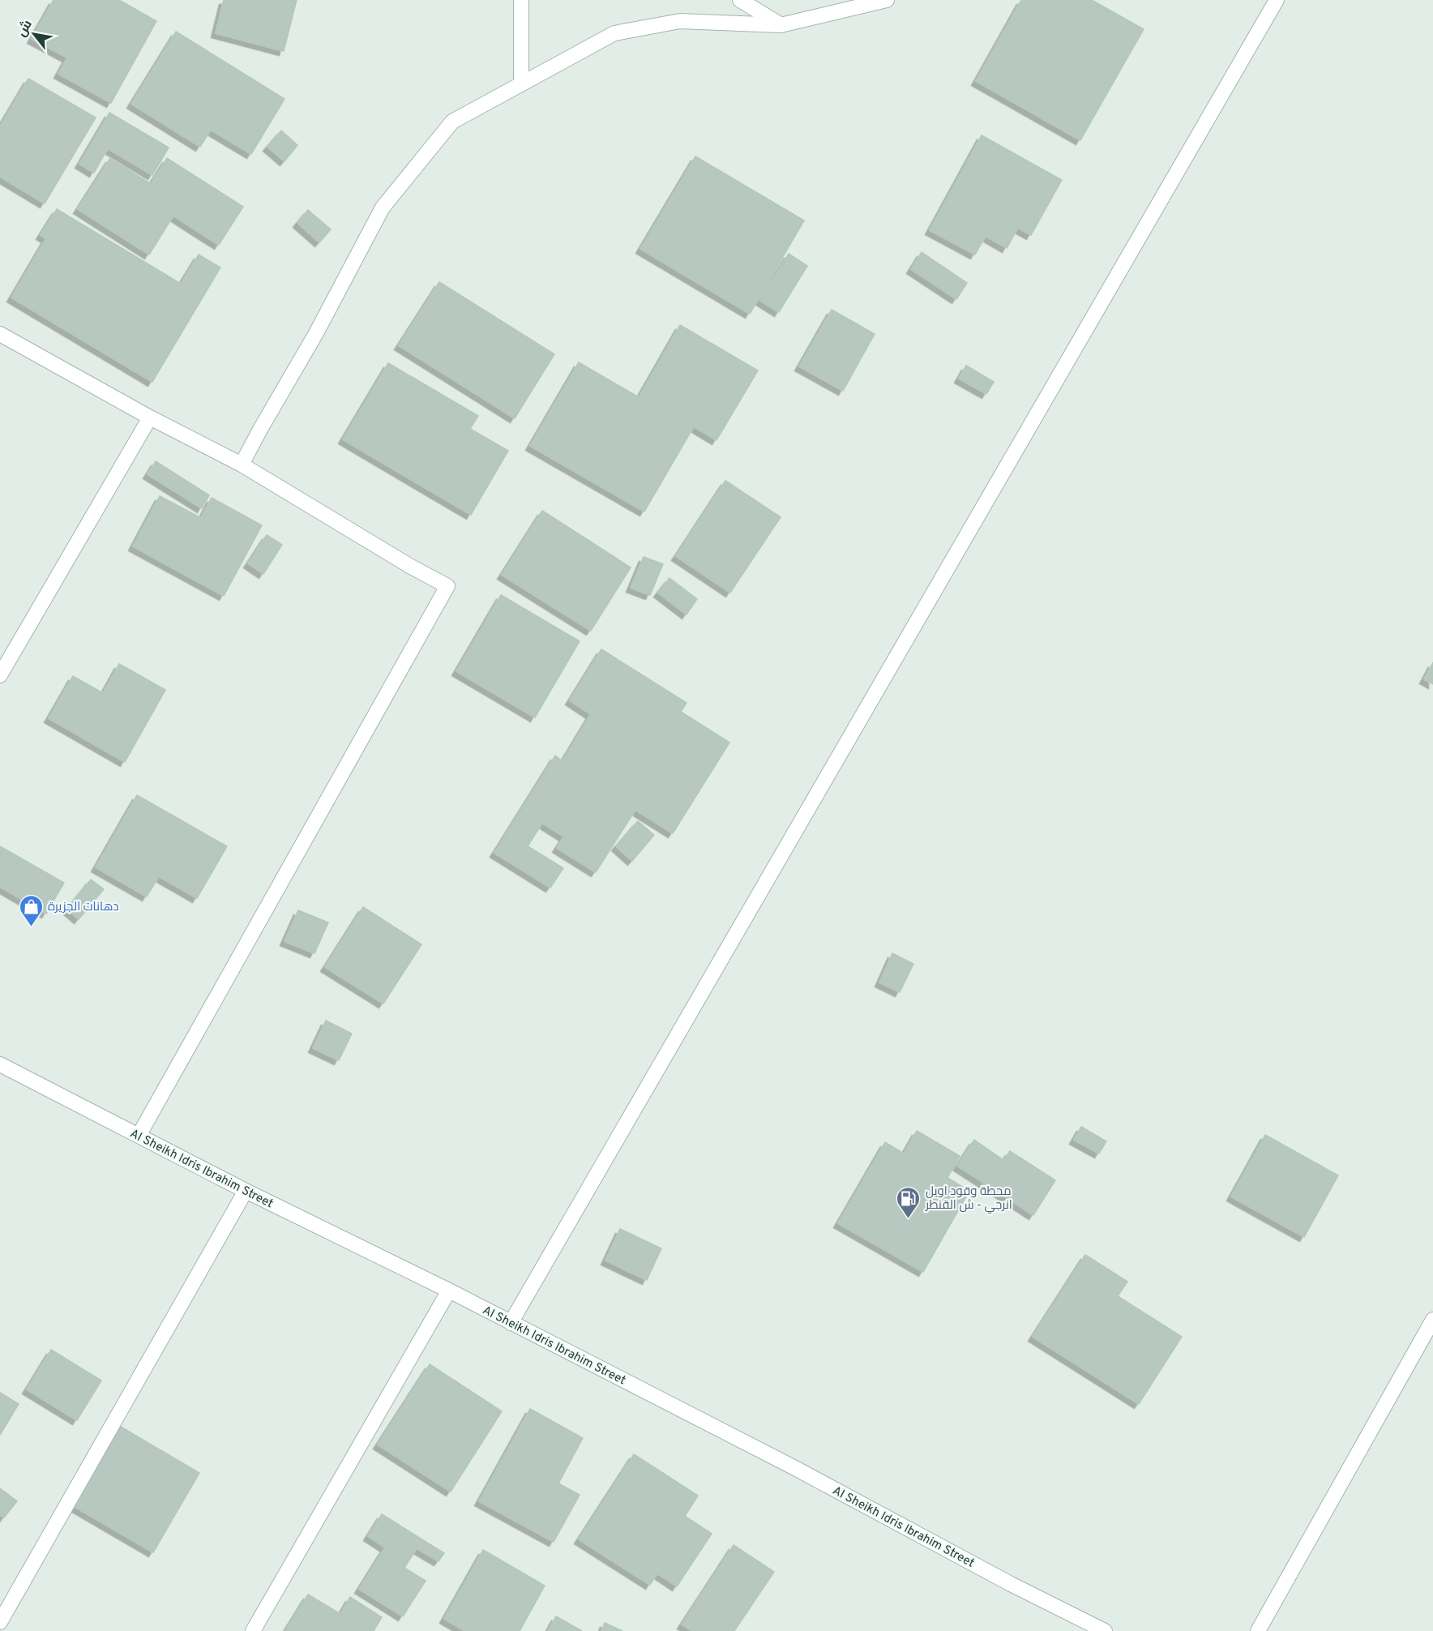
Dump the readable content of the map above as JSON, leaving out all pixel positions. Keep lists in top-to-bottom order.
{
  "streets": {
    "street": ["Al Sheikh Idris Ibrahim Street"]
  },
  "places": {
    "shop": ["دهانات الجزيرة"],
    "fuel station": ["محطة وقود اويل انرجي - ش القنطر"]
  },
  "north": "top left"
}
